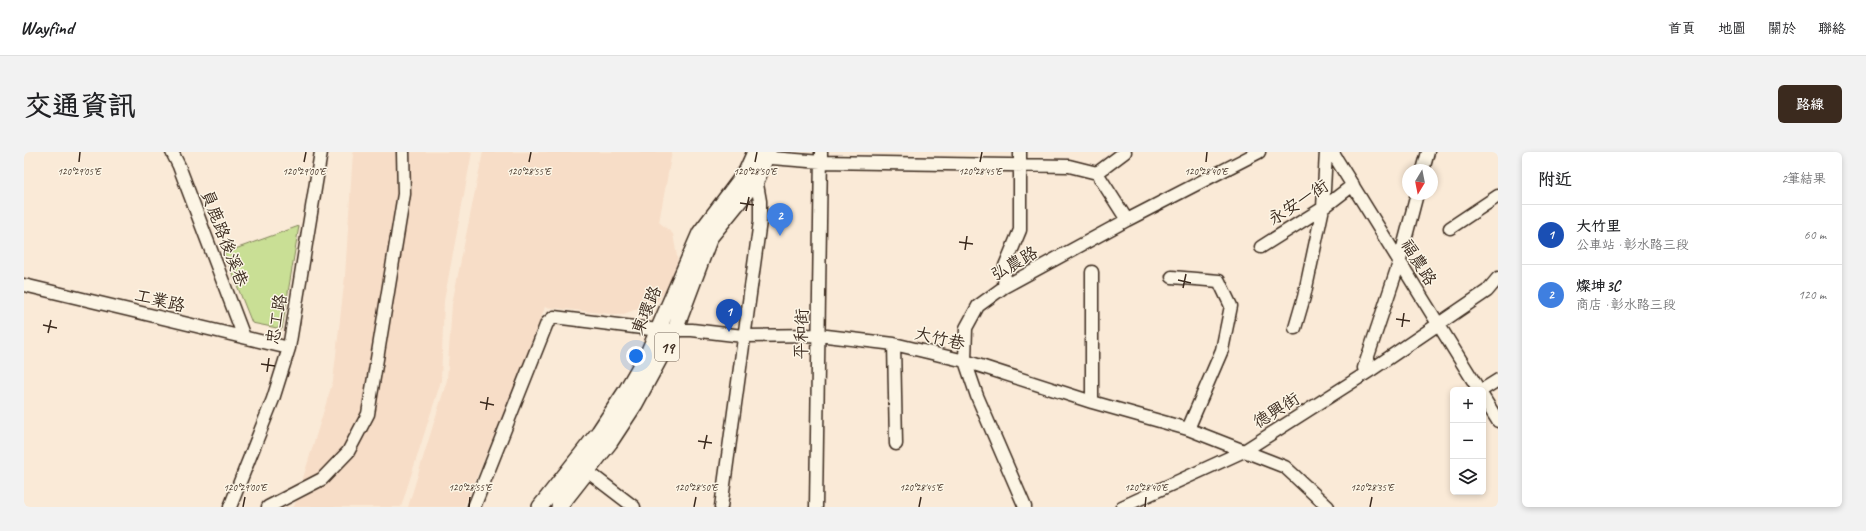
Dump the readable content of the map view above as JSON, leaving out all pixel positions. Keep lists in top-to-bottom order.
{
  "streets": {
    "main road": ["東環路", "19"],
    "street": [
      "永安一街",
      "員鹿路後溪巷",
      "福農路",
      "弘農路",
      "工業路",
      "忠工路",
      "平和街",
      "大竹巷",
      "德興街"
    ]
  },
  "crossings": [
    ["永安一街", "福農路"],
    ["員鹿路後溪巷", "工業路"],
    ["福農路", "德興街"],
    ["弘農路", "大竹巷"],
    ["工業路", "忠工路"],
    ["東環路", "大竹巷"],
    ["東環路", "19"],
    ["平和街", "大竹巷"],
    ["大竹巷", "德興街"]
  ],
  "north": "bottom",
  "page": {
    "header": "Wayfind",
    "nav": [
      "首頁",
      "地圖",
      "關於",
      "聯絡"
    ],
    "buttons": "路線",
    "title": "交通資訊",
    "heading": ["附近", "2筆結果"],
    "pins": ["2", "1"],
    "list": [
      {
        "mark": "1",
        "name": "大竹里",
        "note": "公車站 · 彰水路三段",
        "value": "60 m"
      },
      {
        "mark": "2",
        "name": "燦坤3C",
        "note": "商店 · 彰水路三段",
        "value": "120 m"
      }
    ],
    "map_buttons": ["+", "−"]
  },
  "coordinates": [
    "120°29'00\"E",
    "120°28'55\"E",
    "120°28'50\"E",
    "120°28'45\"E",
    "120°28'40\"E",
    "120°29'05\"E",
    "120°28'35\"E"
  ]
}
